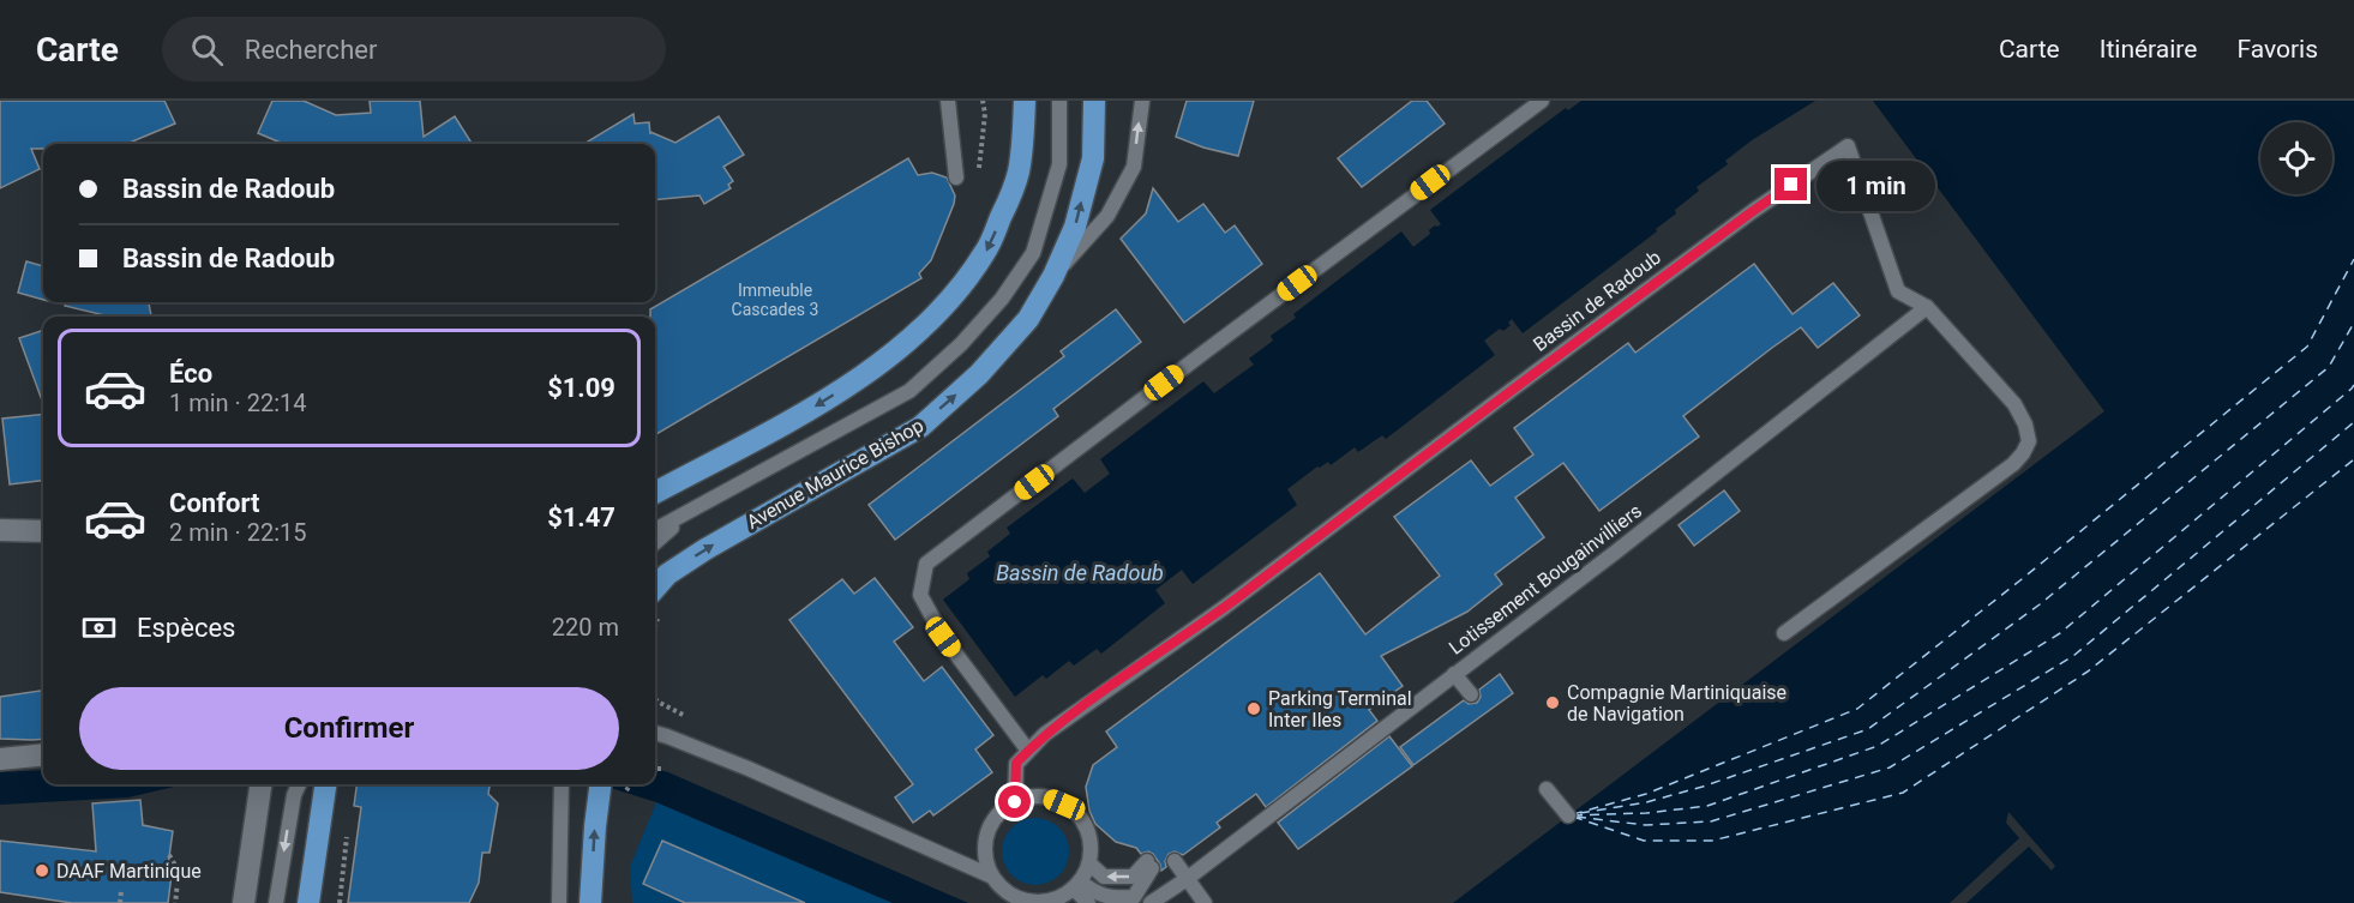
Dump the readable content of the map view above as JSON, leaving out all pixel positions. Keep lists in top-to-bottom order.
{
  "streets": {
    "main road": ["Avenue Maurice Bishop"],
    "lane": ["Bassin de Radoub", "Lotissement Bougainvilliers"]
  },
  "crossings": [
    ["Bassin de Radoub", "Lotissement Bougainvilliers"]
  ],
  "water": ["Bassin de Radoub"],
  "places": ["Compagnie Martiniquaise de Navigation", "Parking Terminal Inter Iles", "DAAF Martinique"],
  "house_numbers": ["Immeuble Cascades 3"],
  "page": {
    "header": "Carte",
    "search": "Rechercher",
    "nav": ["Carte", "Itinéraire", "Favoris"],
    "banner": ["Bassin de Radoub", "Bassin de Radoub"],
    "bubble": "1 min",
    "list": [
      {
        "name": "Éco",
        "note": "1 min · 22:14",
        "value": "$1.09"
      },
      {
        "name": "Confort",
        "note": "2 min · 22:15",
        "value": "$1.47"
      }
    ],
    "pay": ["Espèces", "220 m"],
    "buttons": "Confirmer"
  }
}
